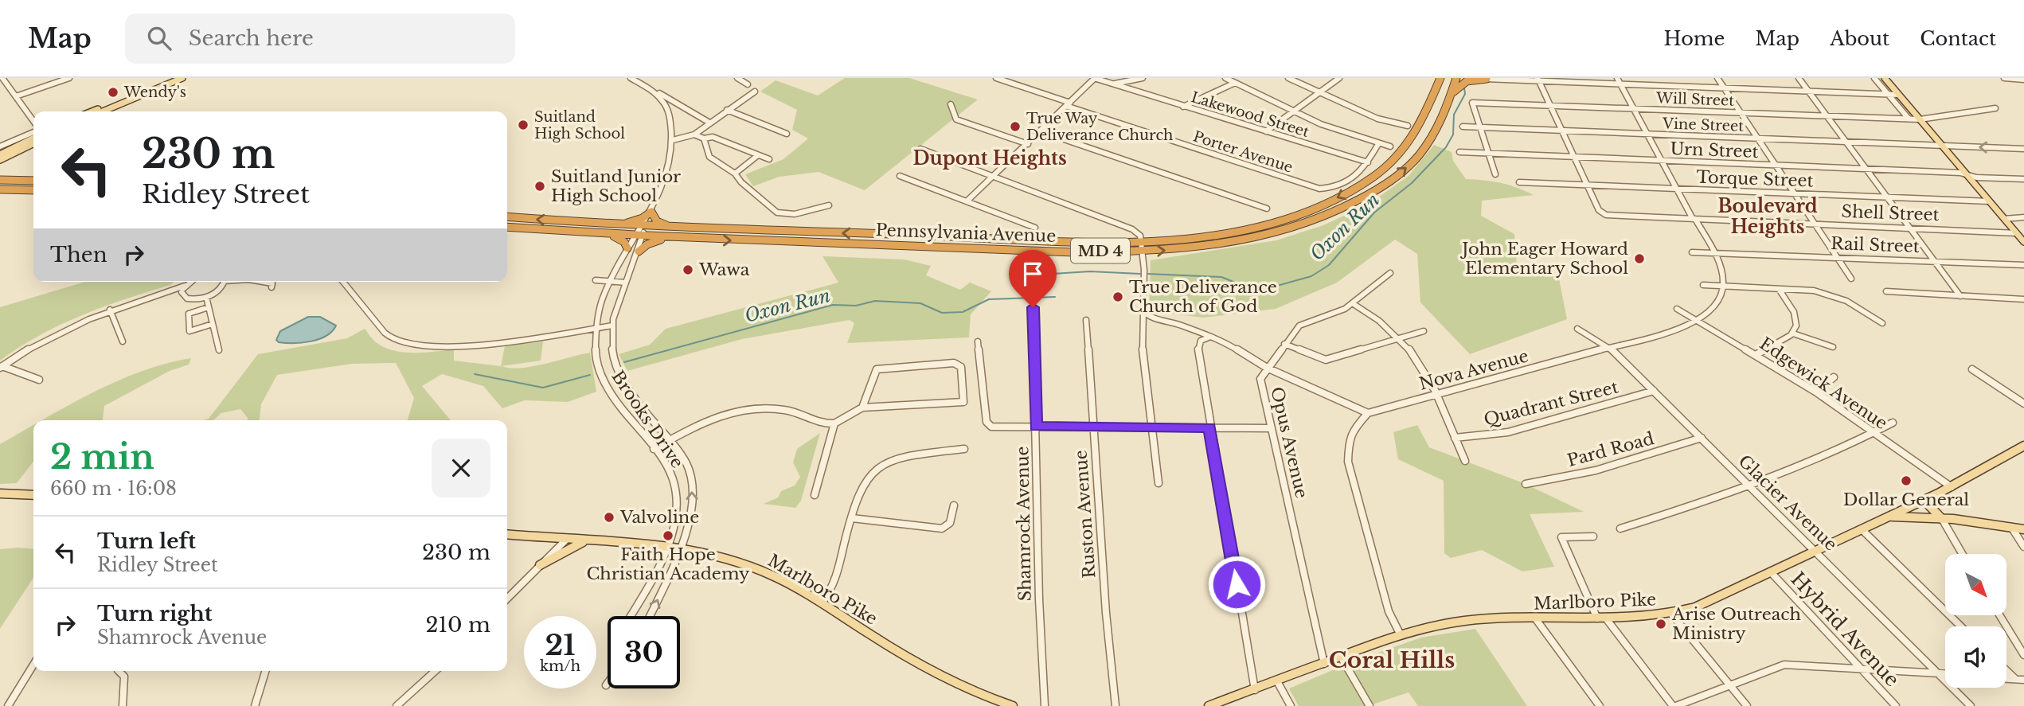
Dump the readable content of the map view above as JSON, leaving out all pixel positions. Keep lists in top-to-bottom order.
{
  "streets": {
    "highway": ["Pennsylvania Avenue", "MD 4"],
    "main road": ["Marlboro Pike"],
    "street": [
      "Will Street",
      "Lakewood Street",
      "Vine Street",
      "Urn Street",
      "Porter Avenue",
      "Torque Street",
      "Shell Street",
      "Rail Street",
      "Nova Avenue",
      "Edgewick Avenue",
      "Quadrant Street",
      "Brooks Drive",
      "Opus Avenue",
      "Pard Road",
      "Glacier Avenue",
      "Ruston Avenue",
      "Shamrock Avenue",
      "Hybrid Avenue"
    ]
  },
  "crossings": [
    ["Will Street", "Vine Street"],
    ["Lakewood Street", "Porter Avenue"],
    ["Torque Street", "Shell Street"],
    ["Pennsylvania Avenue", "Brooks Drive"],
    ["Nova Avenue", "Edgewick Avenue"],
    ["Nova Avenue", "Glacier Avenue"],
    ["Edgewick Avenue", "Marlboro Pike"],
    ["Quadrant Street", "Glacier Avenue"],
    ["Brooks Drive", "Marlboro Pike"],
    ["Opus Avenue", "Marlboro Pike"],
    ["Pard Road", "Glacier Avenue"],
    ["Glacier Avenue", "Marlboro Pike"],
    ["Marlboro Pike", "Hybrid Avenue"]
  ],
  "districts": ["Dupont Heights", "Boulevard Heights", "Coral Hills"],
  "water": ["Oxon Run"],
  "places": [
    "Wendy's",
    "Suitland High School",
    "True Way Deliverance Church",
    "Suitland Junior High School",
    "John Eager Howard Elementary School",
    "Wawa",
    "True Deliverance Church of God",
    "Dollar General",
    "Valvoline",
    "Faith Hope Christian Academy",
    "Arise Outreach Ministry"
  ],
  "north": "bottom right",
  "page": {
    "header": "Map",
    "search": "Search here",
    "nav": [
      "Home",
      "Map",
      "About",
      "Contact"
    ],
    "turn": ["230 m", "Ridley Street"],
    "then": "Then",
    "heading": ["2 min", "660 m · 16:08"],
    "list": [
      {
        "name": "Turn left",
        "note": "Ridley Street",
        "value": "230 m"
      },
      {
        "name": "Turn right",
        "note": "Shamrock Avenue",
        "value": "210 m"
      }
    ],
    "speed": "21 km/h",
    "limit": "30"
  }
}
